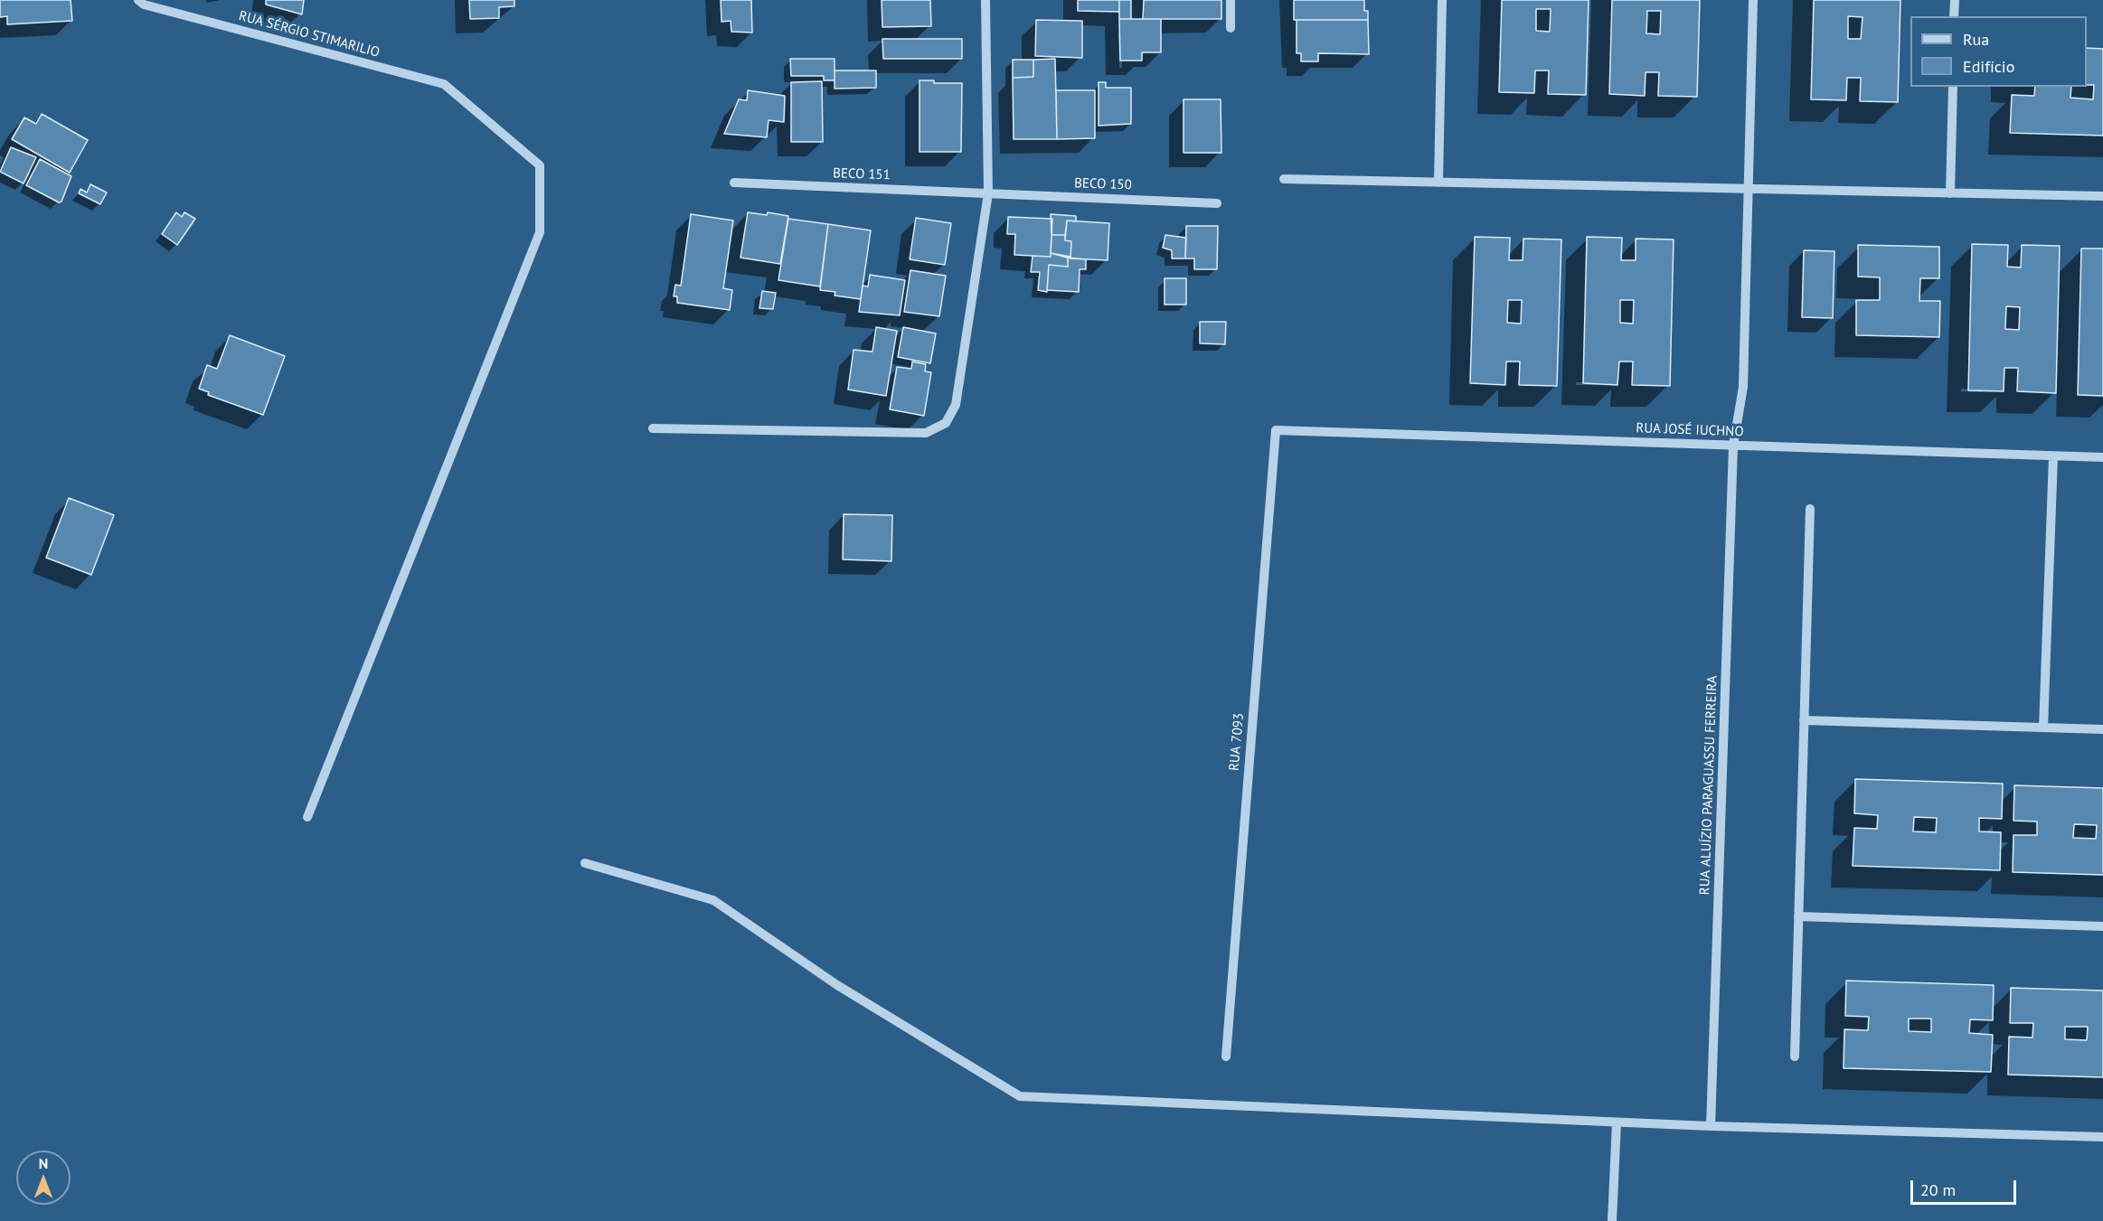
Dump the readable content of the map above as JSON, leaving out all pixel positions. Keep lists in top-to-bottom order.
{
  "streets": {
    "street": [
      "RUA SÉRGIO STIMARILIO",
      "BECO 151",
      "BECO 150",
      "RUA JOSÉ IUCHNO",
      "RUA 7093",
      "RUA ALUÍZIO PARAGUASSU FERREIRA"
    ]
  },
  "crossings": [
    ["BECO 151", "BECO 150"],
    ["RUA JOSÉ IUCHNO", "RUA 7093"],
    ["RUA JOSÉ IUCHNO", "RUA ALUÍZIO PARAGUASSU FERREIRA"]
  ],
  "legend": ["Rua", "Edifício"],
  "scale_bar": "20 m",
  "north": "top"
}
